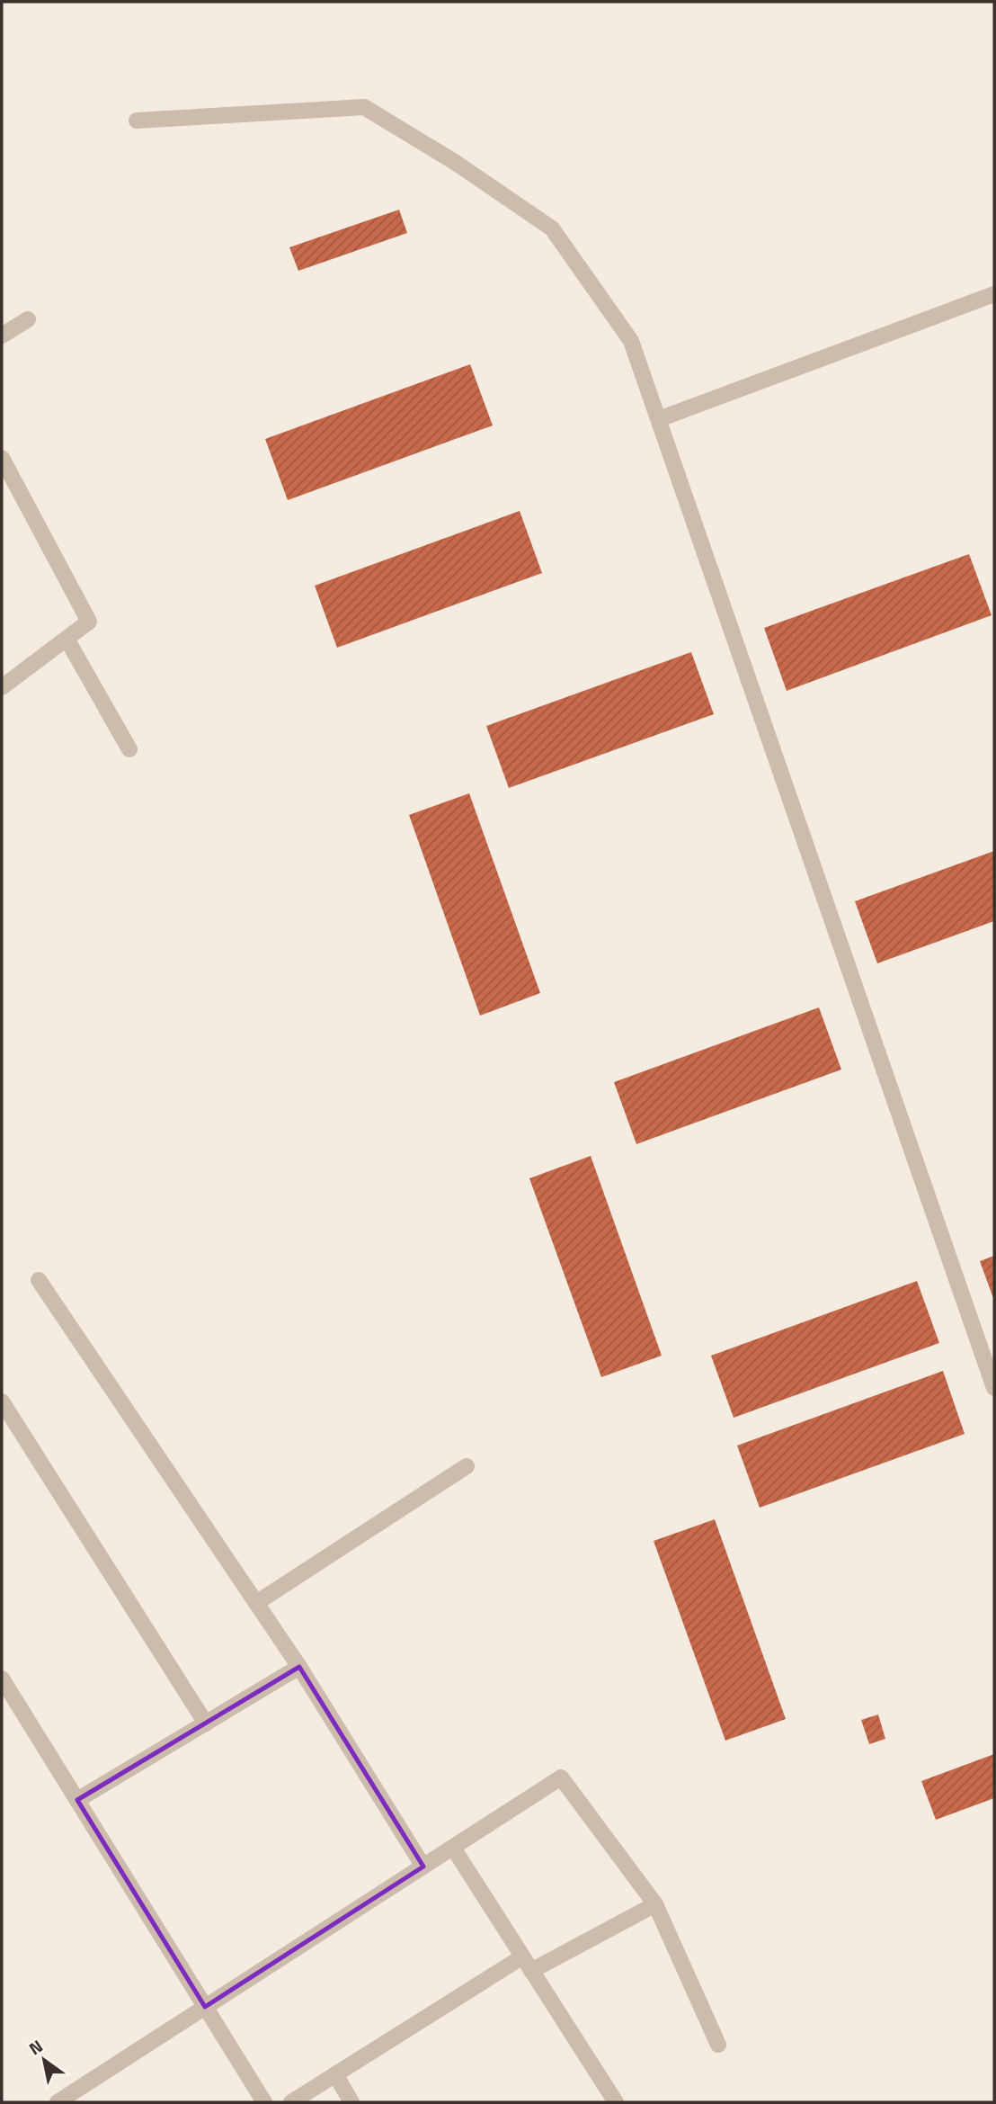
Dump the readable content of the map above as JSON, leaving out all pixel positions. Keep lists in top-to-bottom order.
{
  "north": "top left"
}
